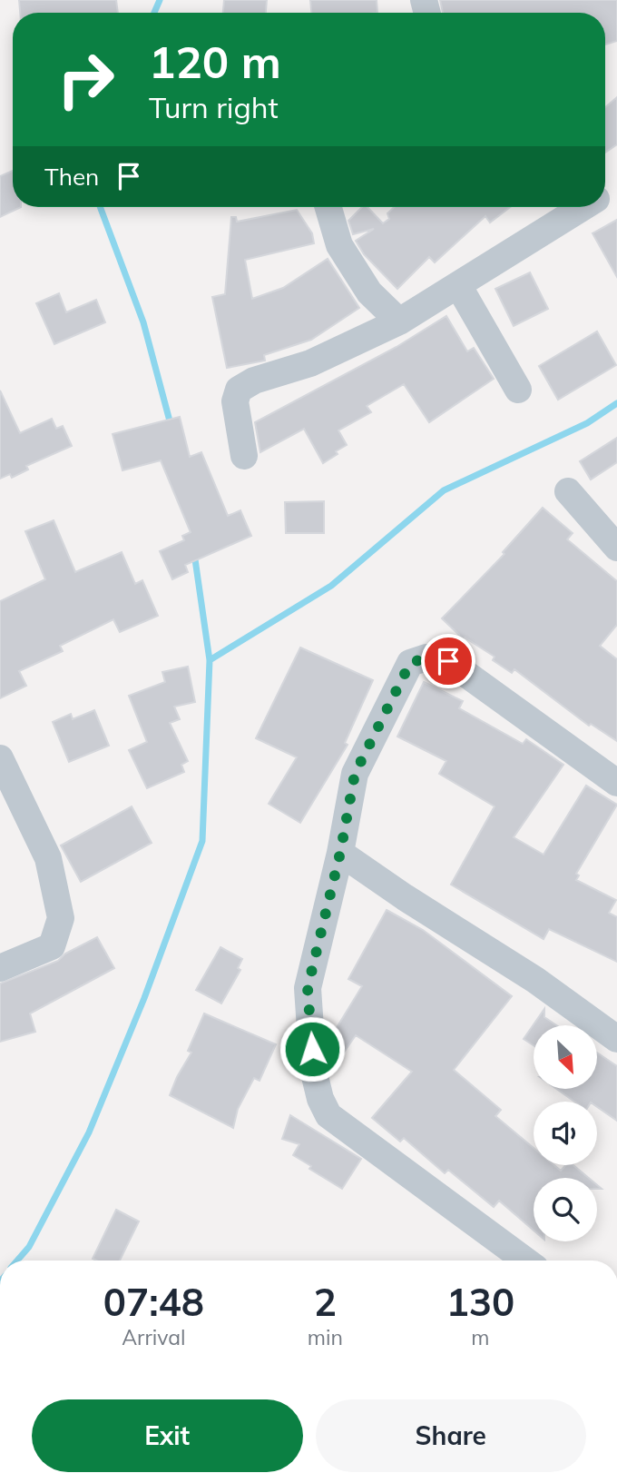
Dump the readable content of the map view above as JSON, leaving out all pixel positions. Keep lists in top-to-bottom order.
{
  "north": "bottom right",
  "page": {
    "turn": ["120 m", "Turn right"],
    "then": "Then",
    "eta": [
      "07:48",
      "Arrival",
      "2",
      "min",
      "130",
      "m"
    ],
    "buttons": ["Exit", "Share"]
  }
}
